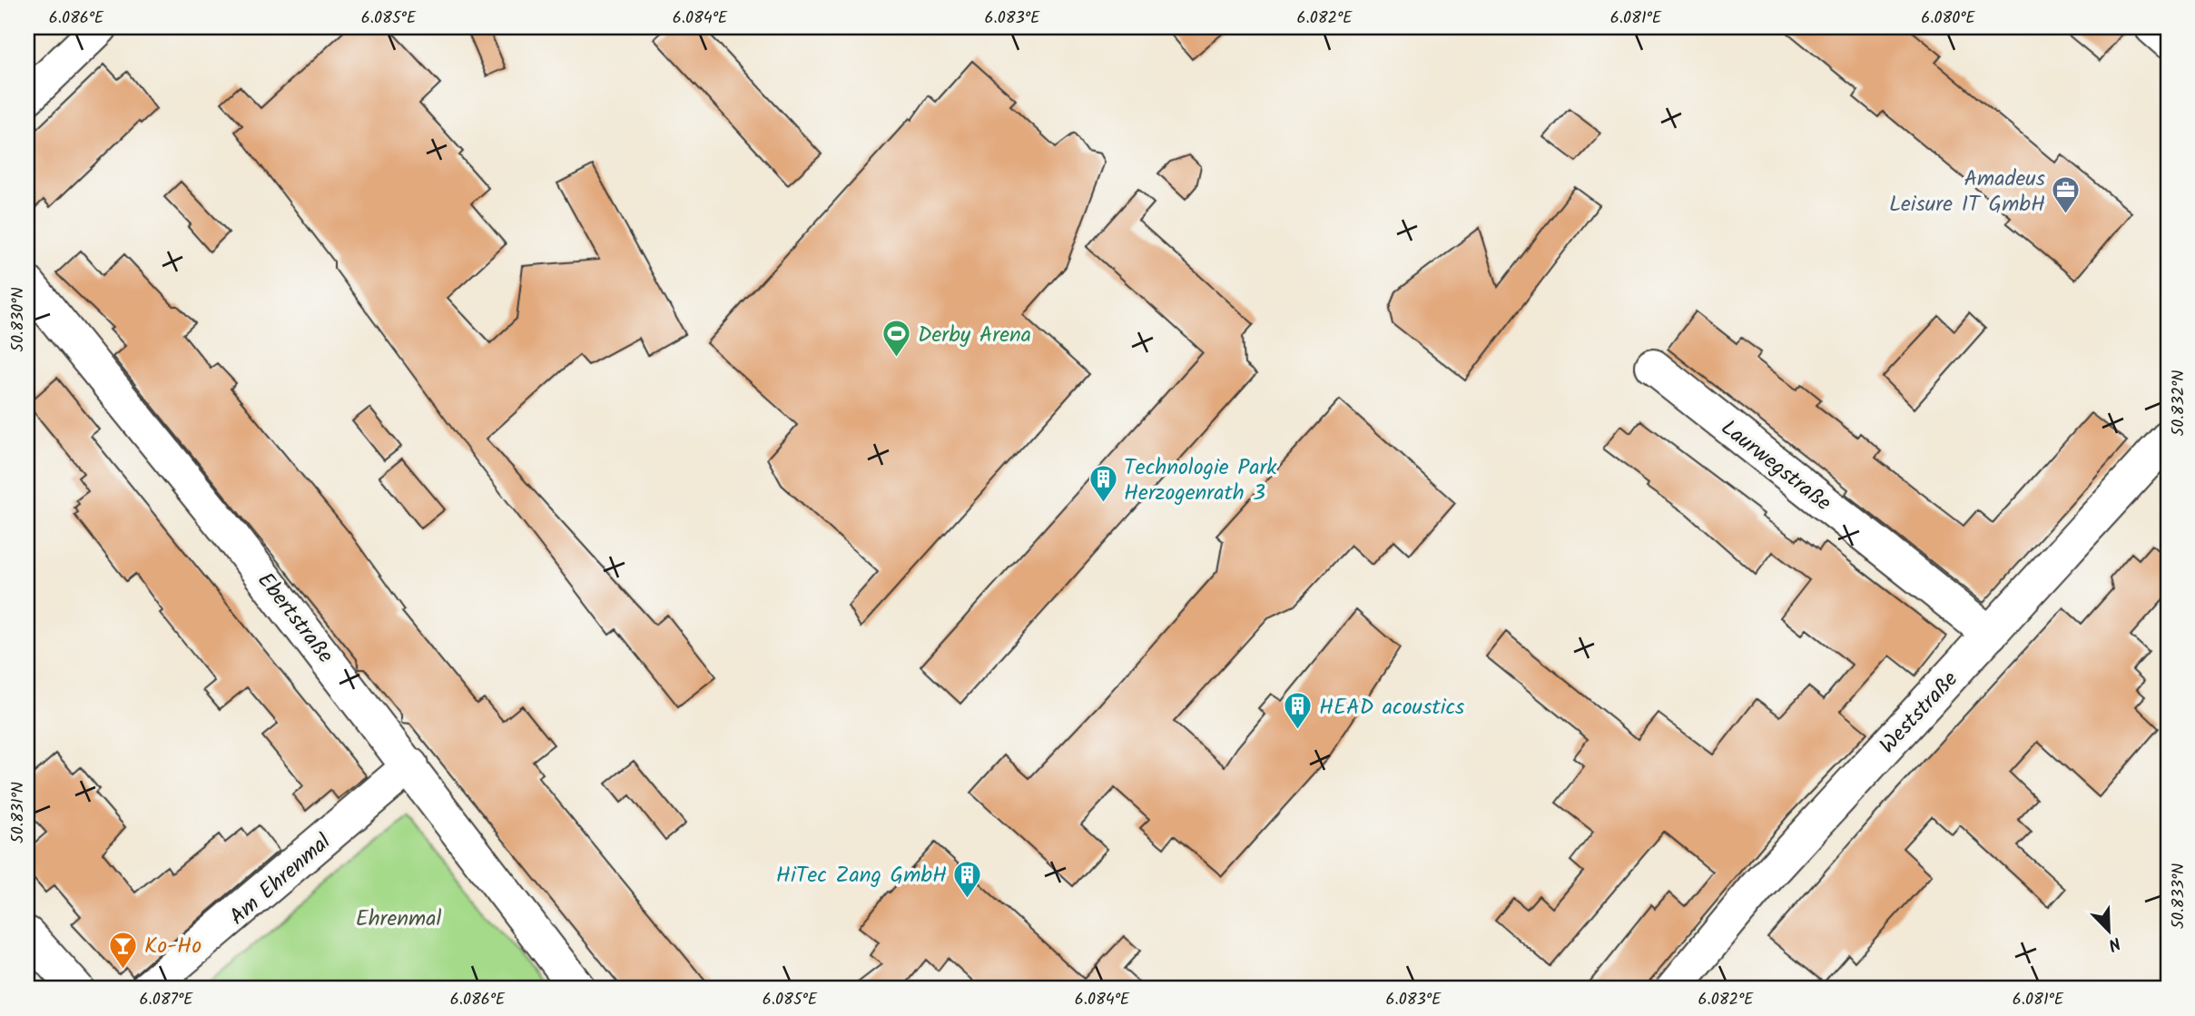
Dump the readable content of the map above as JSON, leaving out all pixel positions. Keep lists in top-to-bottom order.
{
  "streets": {
    "street": [
      "Laurwegstraße",
      "Ebertstraße",
      "Weststraße",
      "Am Ehrenmal"
    ]
  },
  "crossings": [
    ["Laurwegstraße", "Weststraße"],
    ["Ebertstraße", "Am Ehrenmal"]
  ],
  "parks": ["Ehrenmal"],
  "places": {
    "office": ["Amadeus Leisure IT GmbH"],
    "sports": ["Derby Arena"],
    "building": ["Technologie Park Herzogenrath 3", "HEAD acoustics", "HiTec Zang GmbH"],
    "bar": ["Ko-Ho"]
  },
  "north": "bottom right",
  "coordinates": [
    "6.086°E",
    "6.085°E",
    "6.084°E",
    "6.083°E",
    "6.082°E",
    "6.081°E",
    "6.080°E",
    "50.830°N",
    "50.832°N",
    "50.831°N",
    "50.833°N",
    "6.087°E"
  ]
}
